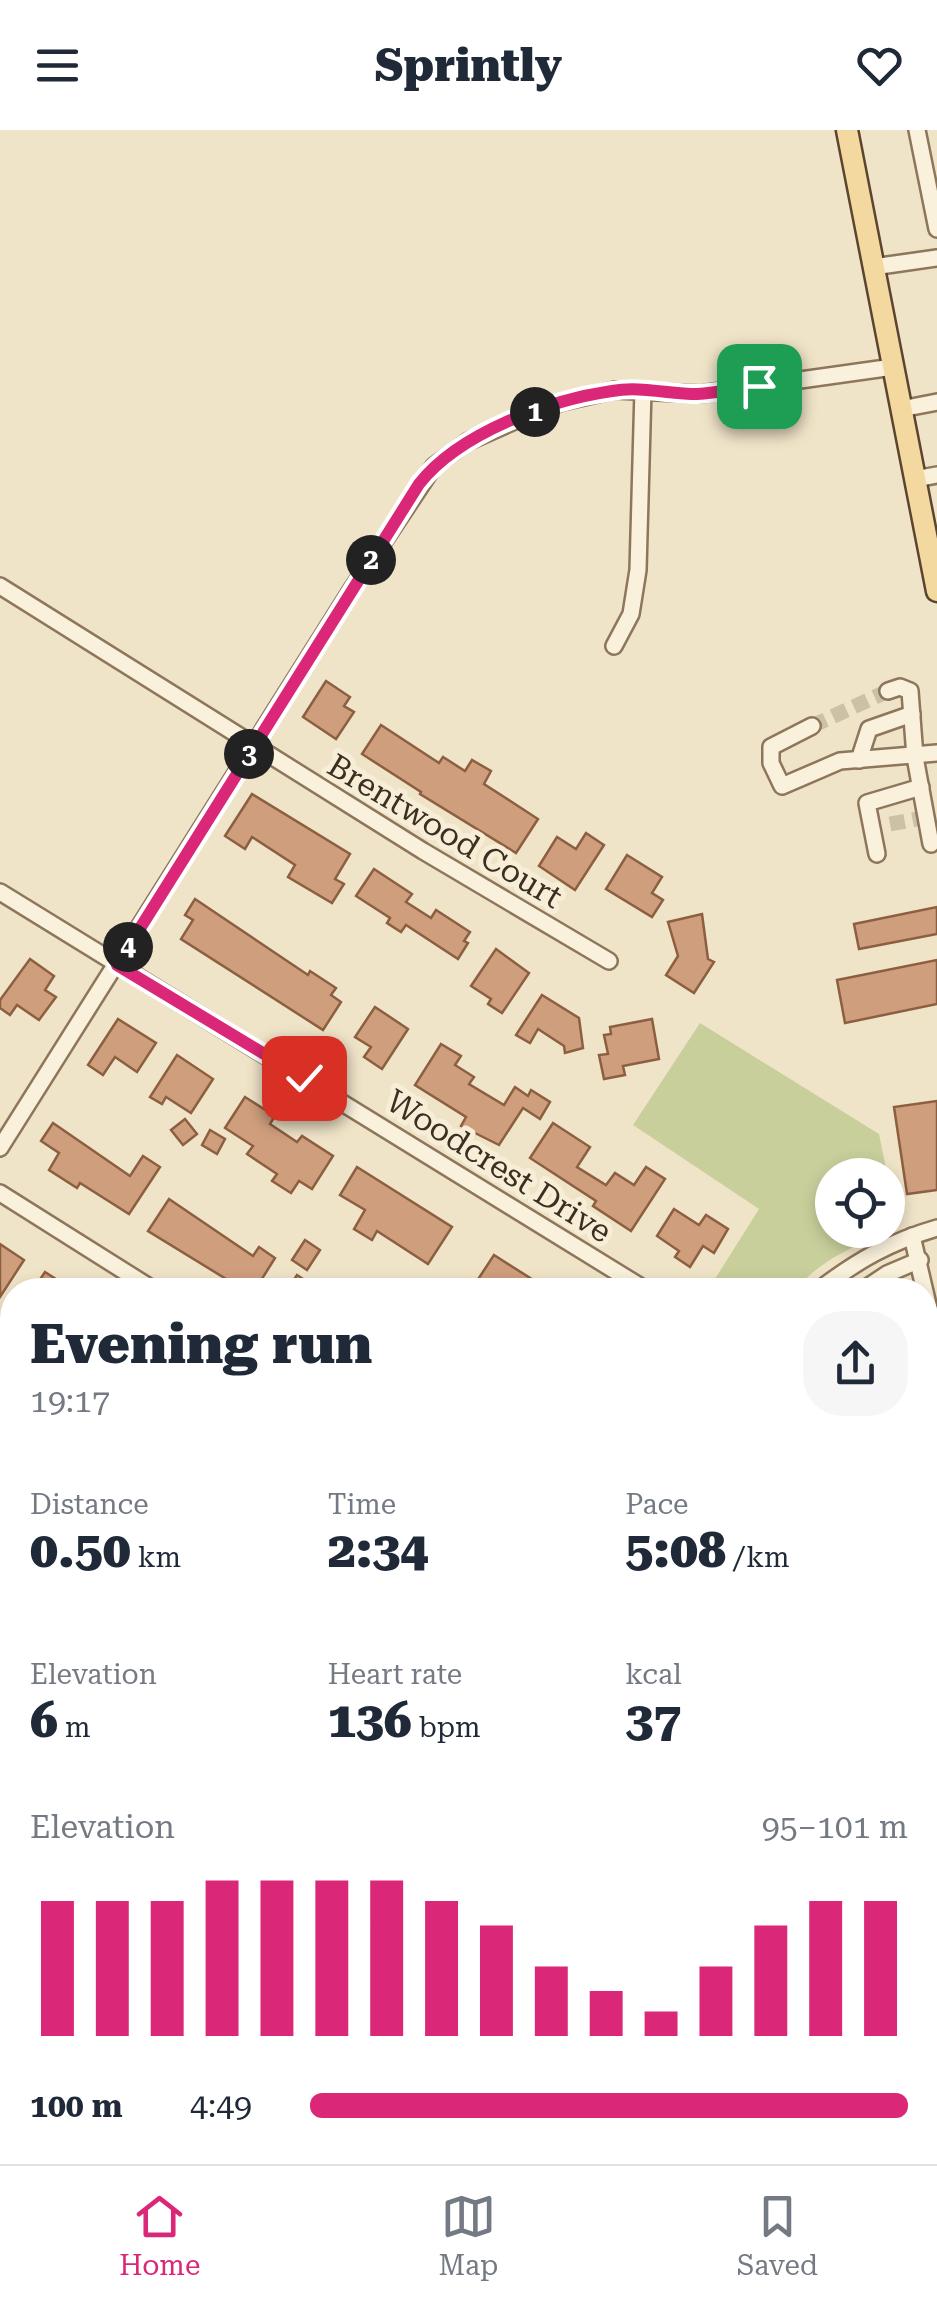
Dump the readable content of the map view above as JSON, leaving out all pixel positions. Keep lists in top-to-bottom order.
{
  "streets": {
    "street": ["Brentwood Court", "Woodcrest Drive"]
  },
  "page": {
    "header": "Sprintly",
    "pins": [
      "1",
      "2",
      "3",
      "4"
    ],
    "heading": ["Evening run", "19:17"],
    "stats": [
      ["Distance", "0.50 km"],
      ["Time", "2:34"],
      ["Pace", "5:08 /km"],
      ["Elevation", "6 m"],
      ["Heart rate", "136 bpm"],
      ["kcal", "37"]
    ],
    "chart": ["Elevation", "95–101 m"],
    "list": [
      {
        "name": "100 m",
        "note": "4:49"
      }
    ],
    "tabs": ["Home", "Map", "Saved"]
  }
}
